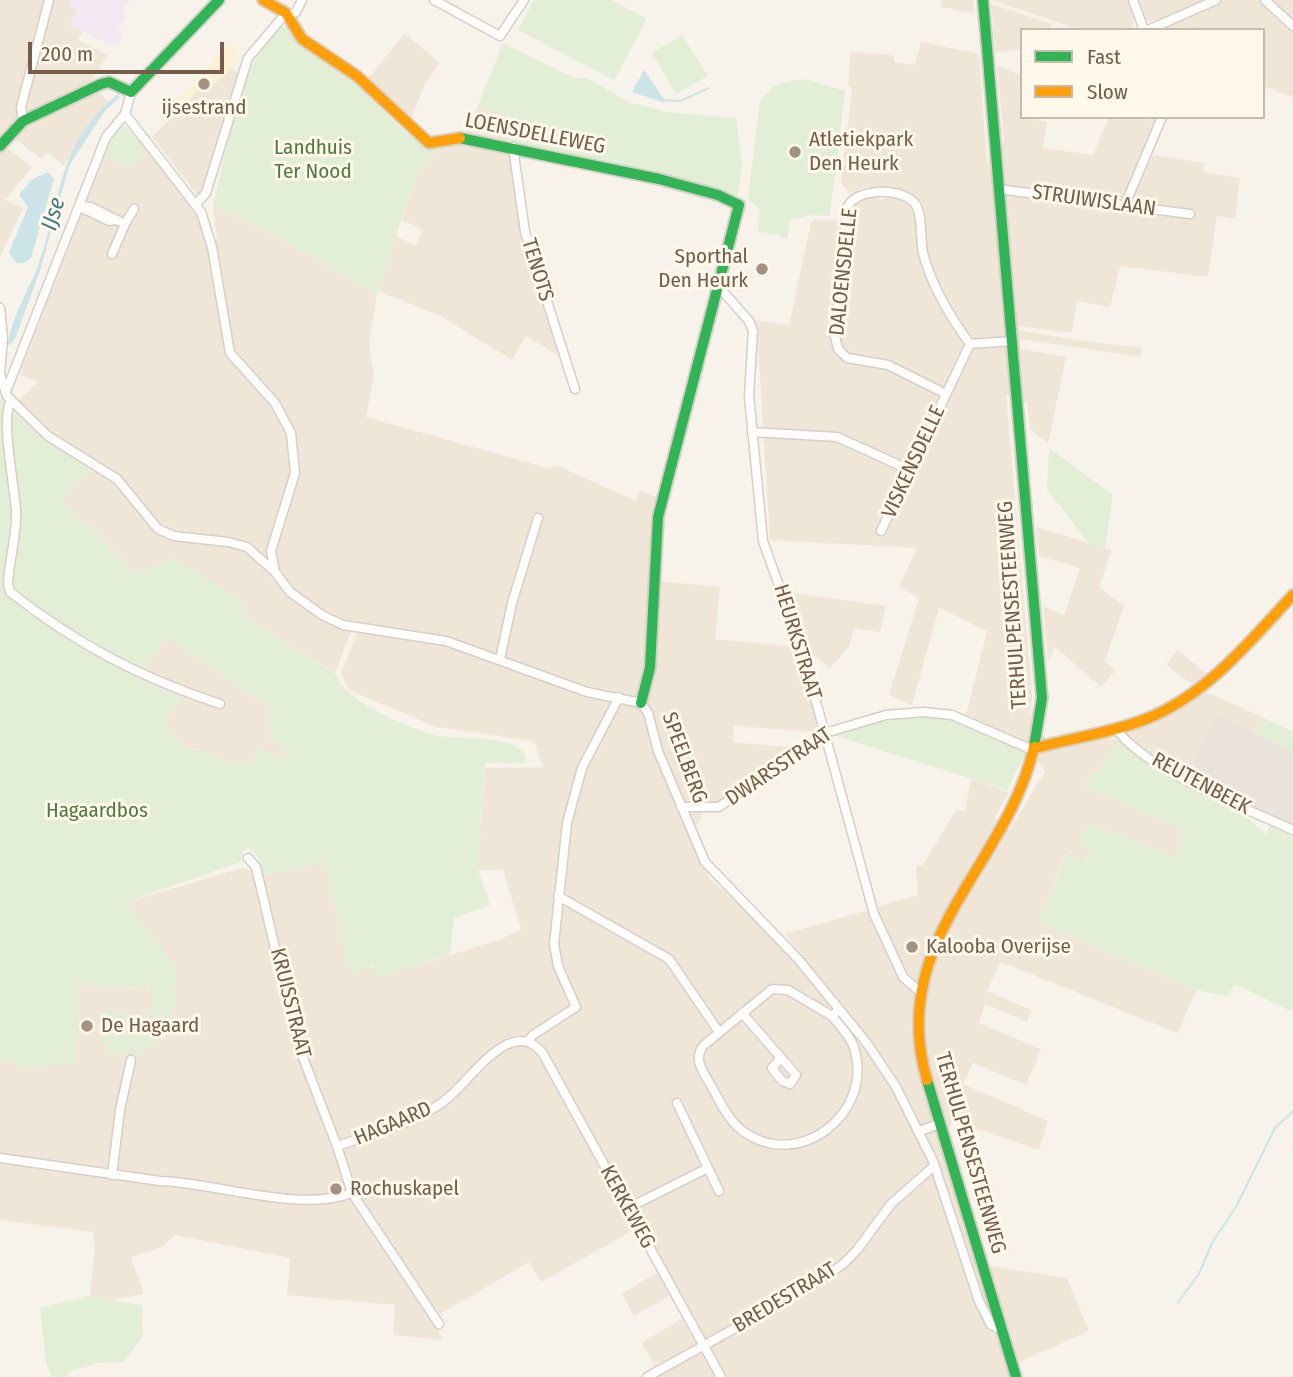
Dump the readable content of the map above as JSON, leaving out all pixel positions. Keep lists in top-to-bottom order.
{
  "streets": {
    "main road": ["LOENSDELLEWEG", "TERHULPENSESTEENWEG", "SPEELBERG"],
    "street": [
      "STRUIWISLAAN",
      "TENOTS",
      "DALOENSDELLE",
      "VISKENSDELLE",
      "HEURKSTRAAT",
      "DWARSSTRAAT",
      "REUTENBEEK",
      "KRUISSTRAAT",
      "HAGAARD",
      "KERKEWEG",
      "BREDESTRAAT"
    ]
  },
  "crossings": [
    ["LOENSDELLEWEG", "TENOTS"],
    ["LOENSDELLEWEG", "SPEELBERG"],
    ["STRUIWISLAAN", "TERHULPENSESTEENWEG"],
    ["DALOENSDELLE", "VISKENSDELLE"],
    ["TERHULPENSESTEENWEG", "HEURKSTRAAT"],
    ["TERHULPENSESTEENWEG", "SPEELBERG"],
    ["TERHULPENSESTEENWEG", "DWARSSTRAAT"],
    ["HEURKSTRAAT", "SPEELBERG"],
    ["HEURKSTRAAT", "DWARSSTRAAT"],
    ["SPEELBERG", "DWARSSTRAAT"],
    ["SPEELBERG", "BREDESTRAAT"],
    ["KRUISSTRAAT", "HAGAARD"],
    ["HAGAARD", "KERKEWEG"],
    ["KERKEWEG", "BREDESTRAAT"]
  ],
  "water": ["IJse"],
  "parks": ["Landhuis Ter Nood", "Hagaardbos"],
  "places": [
    "ijsestrand",
    "Atletiekpark Den Heurk",
    "Sporthal Den Heurk",
    "Kalooba Overijse",
    "De Hagaard",
    "Rochuskapel"
  ],
  "legend": ["Fast", "Slow"],
  "scale_bar": "200 m"
}
